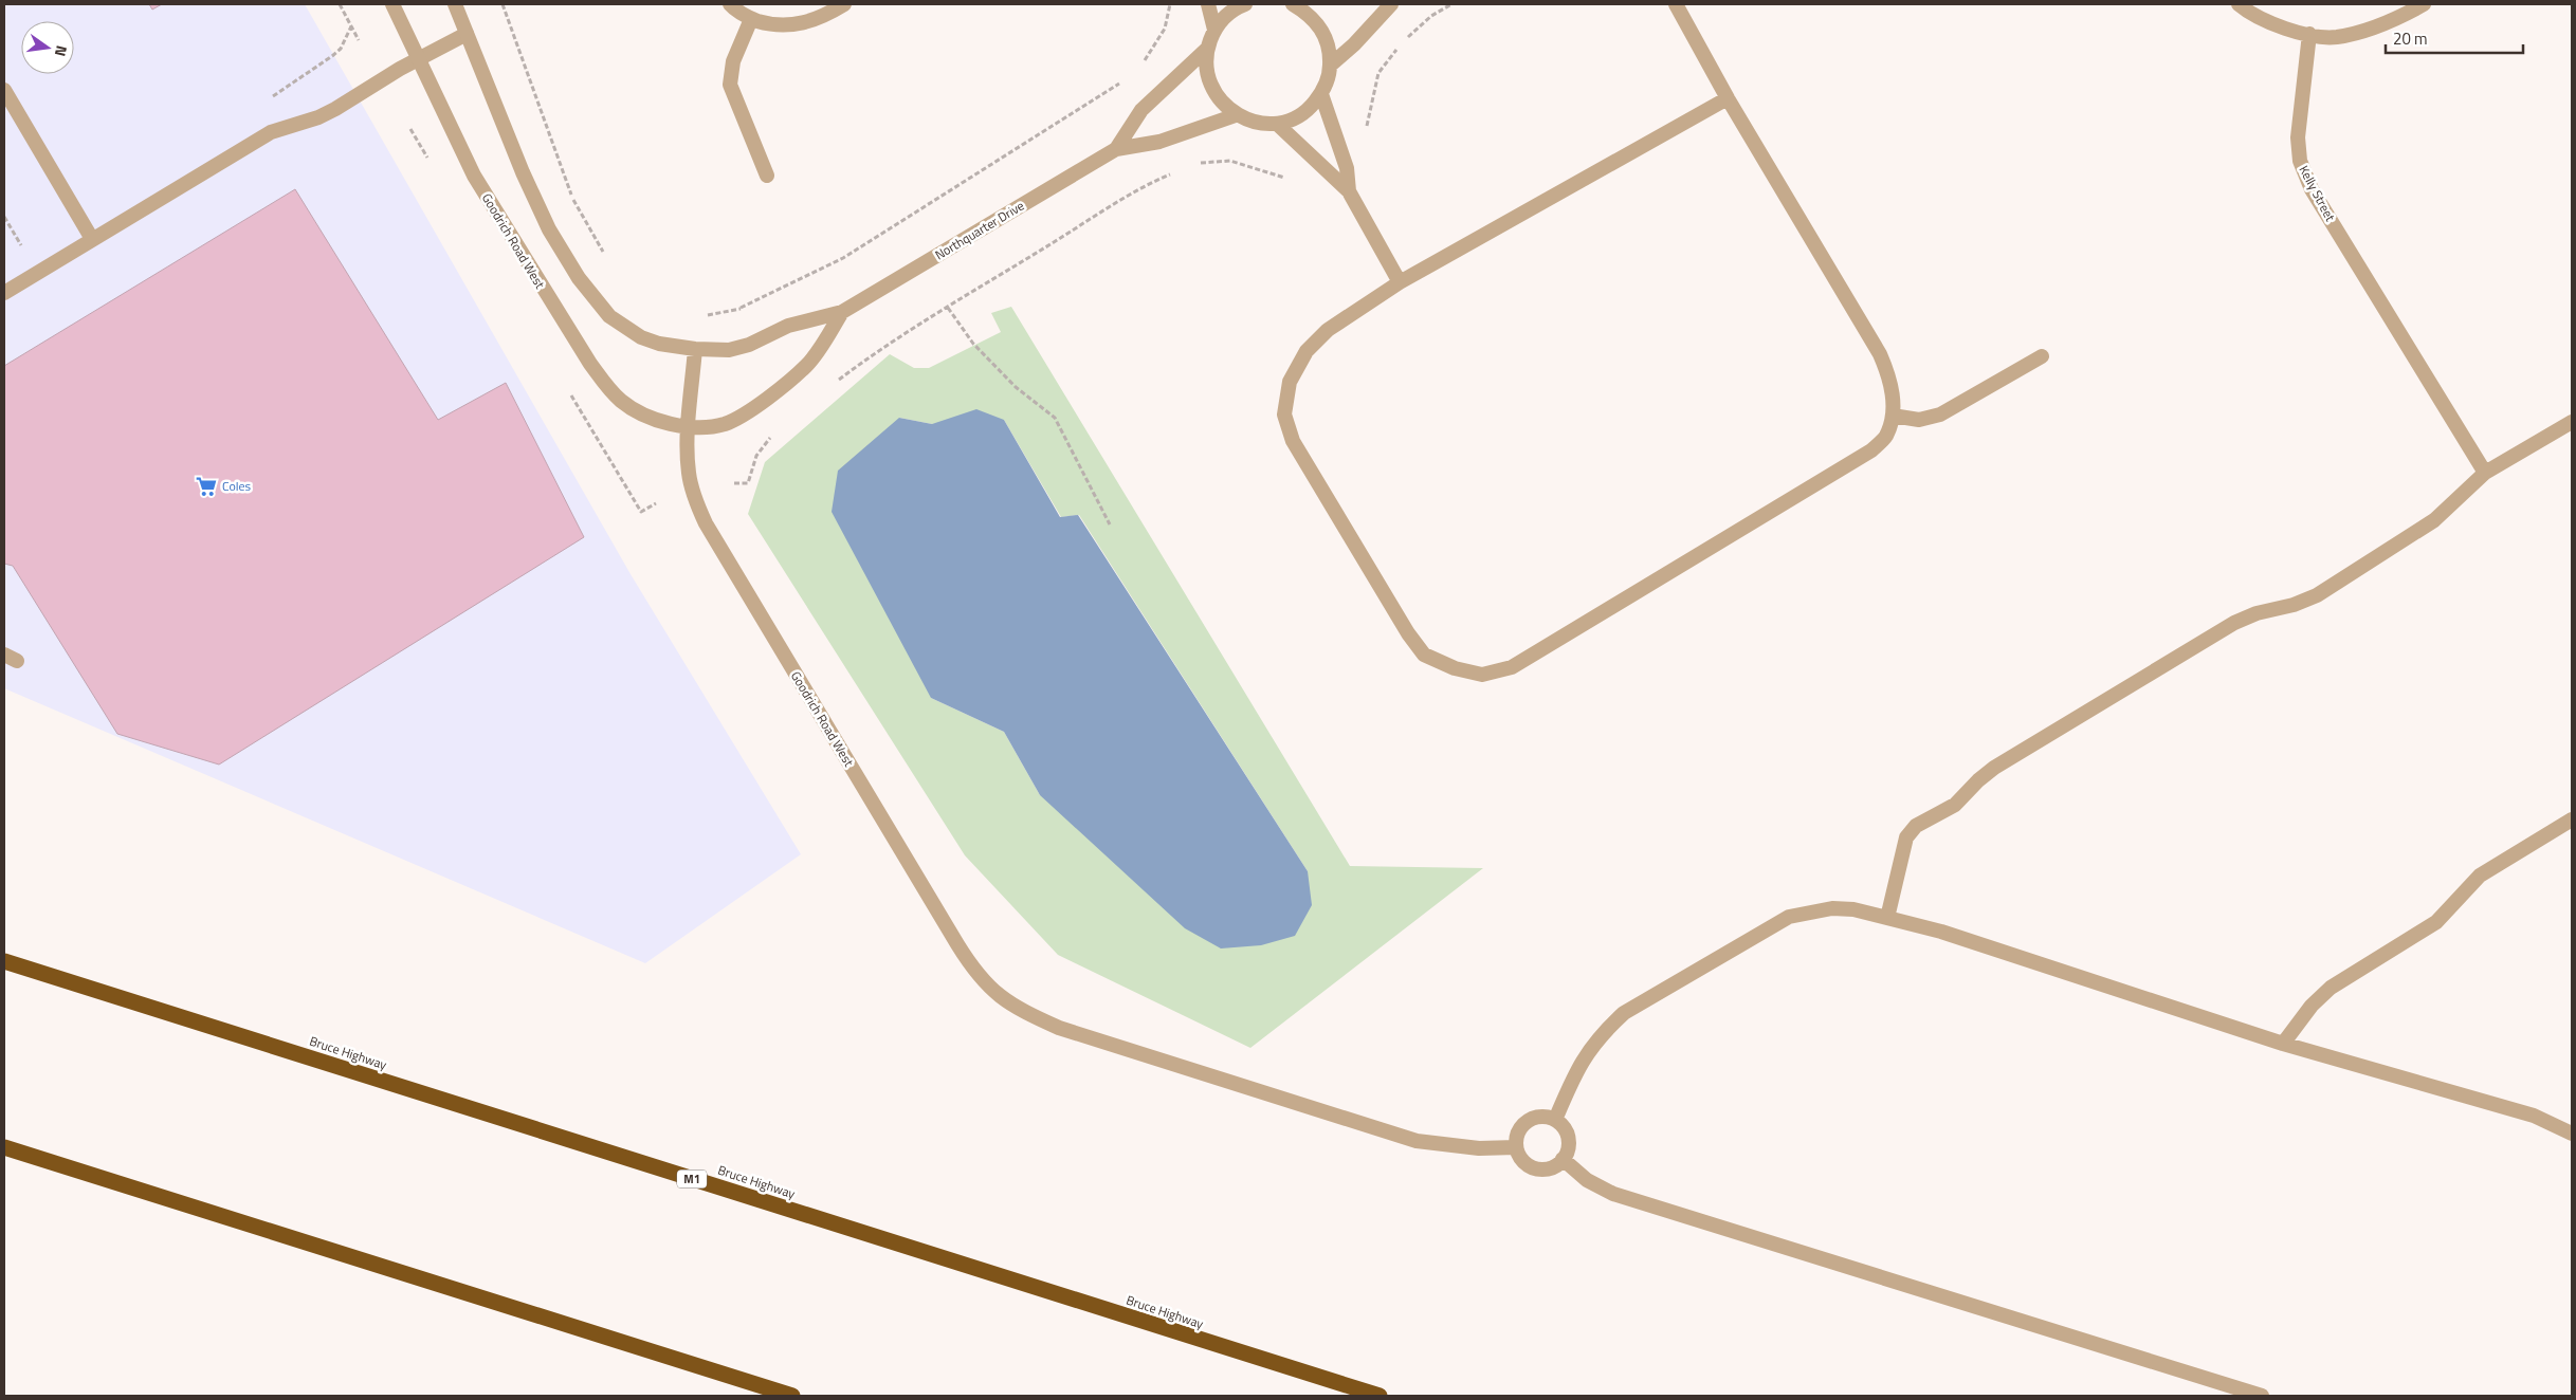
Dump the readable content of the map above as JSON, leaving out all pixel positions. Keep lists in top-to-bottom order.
{
  "streets": {
    "highway": ["Bruce Highway", "M1"],
    "street": ["Kelly Street", "Northquarter Drive", "Goodrich Road West"]
  },
  "crossings": [
    ["Northquarter Drive", "Goodrich Road West"]
  ],
  "places": {
    "supermarket": ["Coles"]
  },
  "scale_bar": "20 m",
  "north": "right"
}
